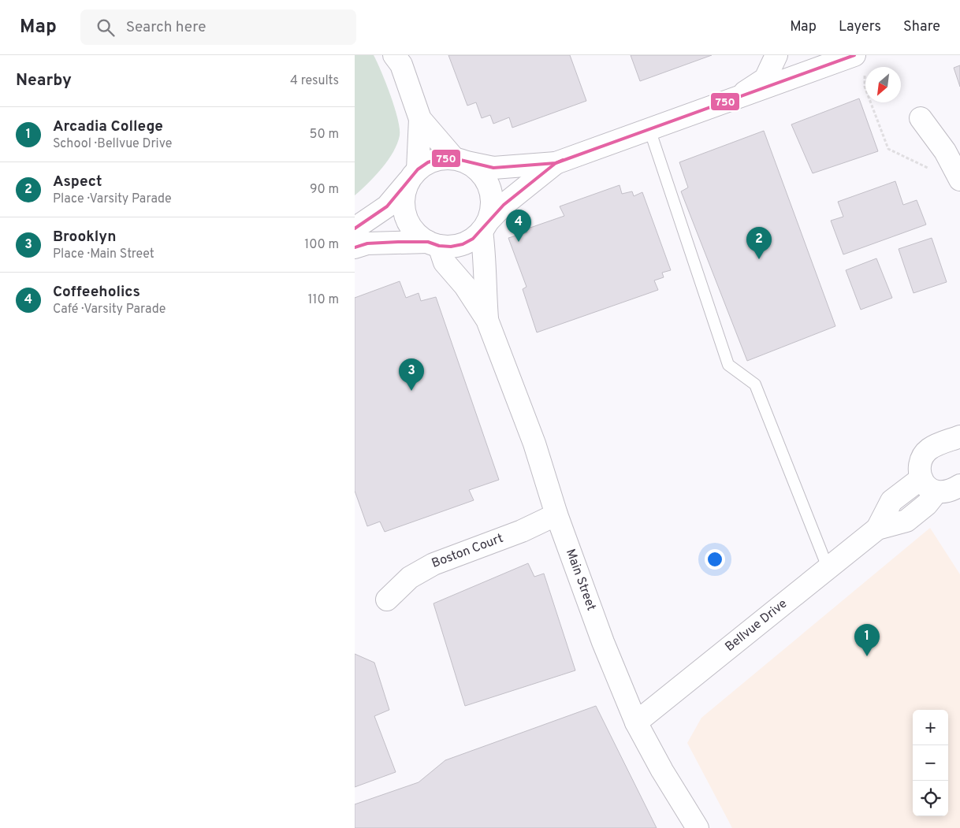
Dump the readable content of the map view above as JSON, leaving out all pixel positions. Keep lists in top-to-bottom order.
{
  "streets": {
    "street": ["Boston Court", "Main Street", "Bellvue Drive"]
  },
  "crossings": [
    ["Boston Court", "Main Street"],
    ["Main Street", "Bellvue Drive"]
  ],
  "lines": ["transit line 750"],
  "north": "bottom left",
  "page": {
    "header": "Map",
    "search": "Search here",
    "nav": ["Map", "Layers", "Share"],
    "heading": ["Nearby", "4 results"],
    "list": [
      {
        "mark": "1",
        "name": "Arcadia College",
        "note": "School · Bellvue Drive",
        "value": "50 m"
      },
      {
        "mark": "2",
        "name": "Aspect",
        "note": "Place · Varsity Parade",
        "value": "90 m"
      },
      {
        "mark": "3",
        "name": "Brooklyn",
        "note": "Place · Main Street",
        "value": "100 m"
      },
      {
        "mark": "4",
        "name": "Coffeeholics",
        "note": "Café · Varsity Parade",
        "value": "110 m"
      }
    ],
    "pins": [
      "4",
      "2",
      "3",
      "1"
    ],
    "map_buttons": ["+", "−"]
  }
}
